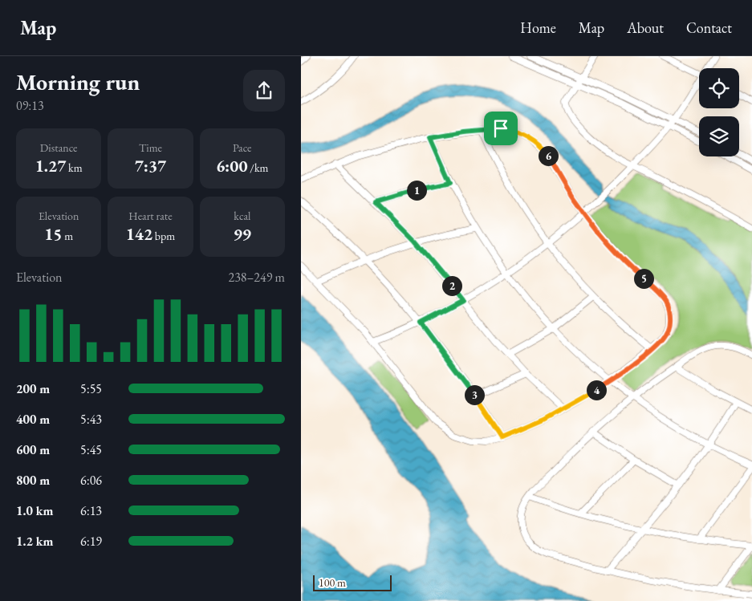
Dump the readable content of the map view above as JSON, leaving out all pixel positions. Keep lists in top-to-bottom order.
{
  "scale_bar": "100 m",
  "page": {
    "header": "Map",
    "nav": [
      "Home",
      "Map",
      "About",
      "Contact"
    ],
    "heading": ["Morning run", "09:13"],
    "stats": [
      ["Distance", "1.27 km"],
      ["Time", "7:37"],
      ["Pace", "6:00 /km"],
      ["Elevation", "15 m"],
      ["Heart rate", "142 bpm"],
      ["kcal", "99"]
    ],
    "pins": [
      "6",
      "1",
      "5",
      "2",
      "4",
      "3"
    ],
    "chart": ["Elevation", "238–249 m"],
    "list": [
      {
        "name": "200 m",
        "note": "5:55"
      },
      {
        "name": "400 m",
        "note": "5:43"
      },
      {
        "name": "600 m",
        "note": "5:45"
      },
      {
        "name": "800 m",
        "note": "6:06"
      },
      {
        "name": "1.0 km",
        "note": "6:13"
      },
      {
        "name": "1.2 km",
        "note": "6:19"
      }
    ],
    "scale": "100 m"
  }
}
